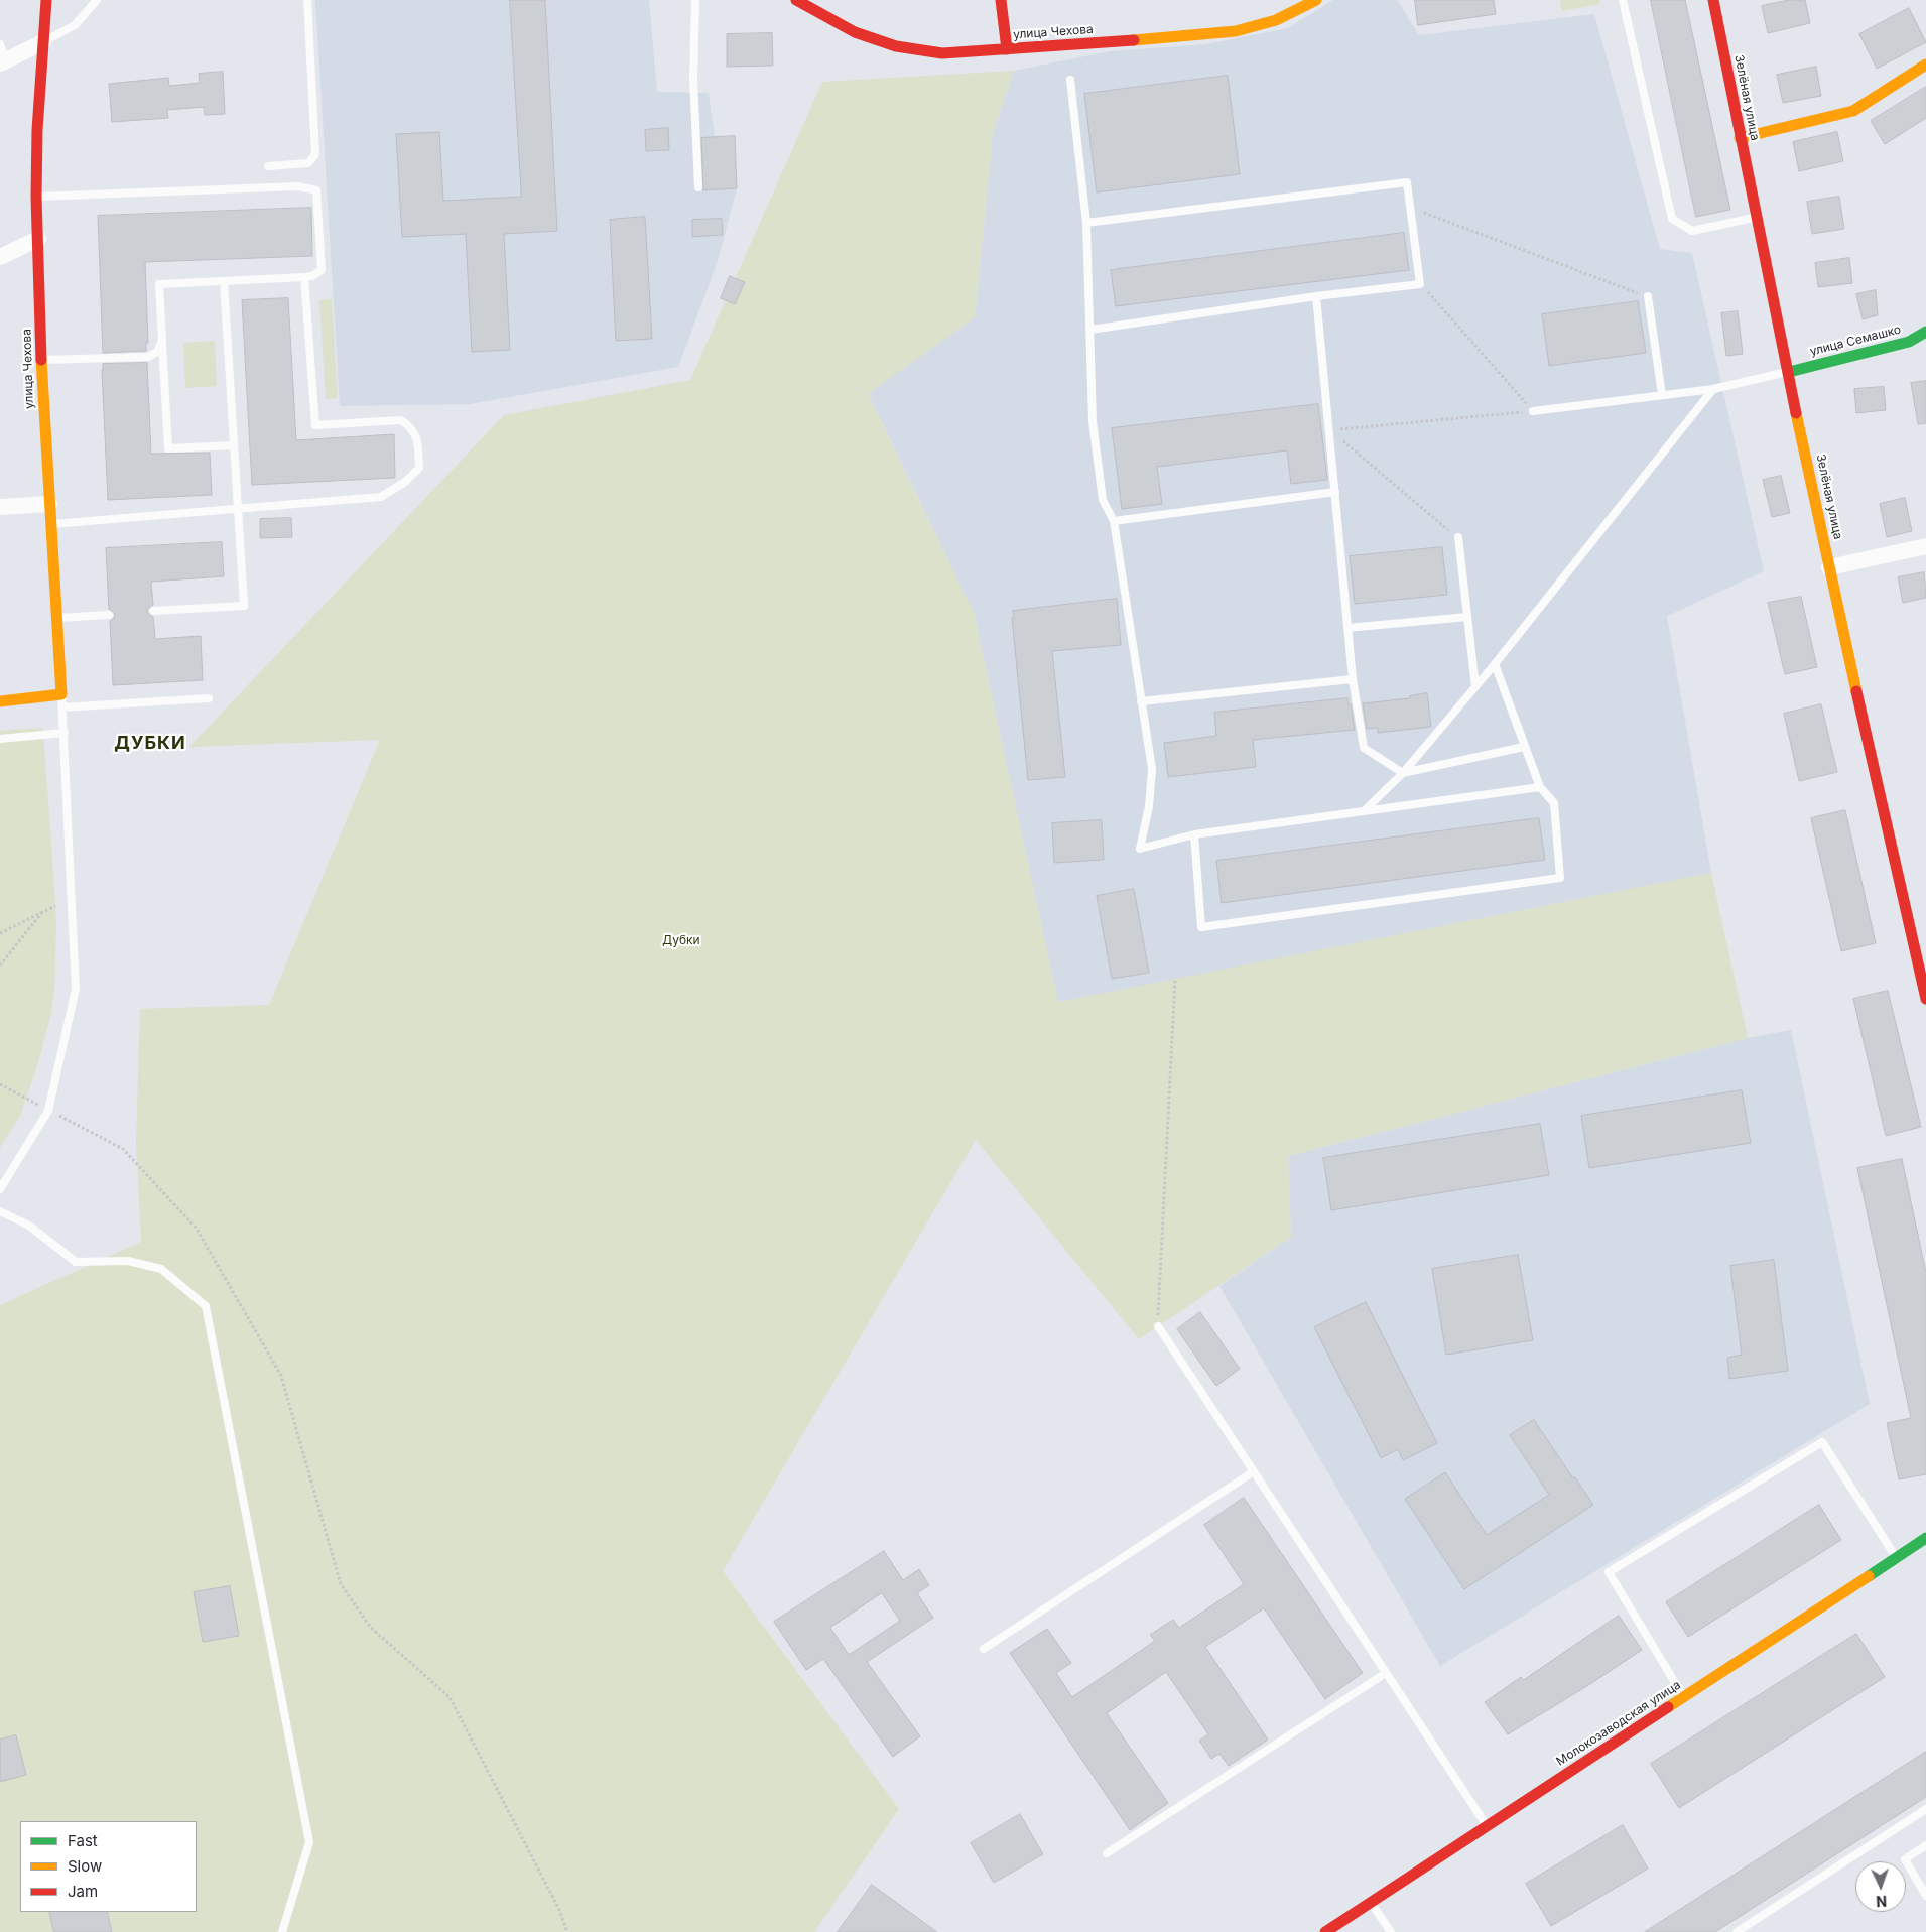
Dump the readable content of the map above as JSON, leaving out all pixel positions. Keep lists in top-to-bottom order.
{
  "streets": {
    "street": [
      "улица Чехова",
      "Зелёная улица",
      "улица Семашко",
      "Молокозаводская улица"
    ]
  },
  "crossings": [
    ["Зелёная улица", "улица Семашко"]
  ],
  "districts": ["ДУБКИ"],
  "parks": ["Дубки"],
  "legend": ["Fast", "Slow", "Jam"],
  "north": "bottom"
}
